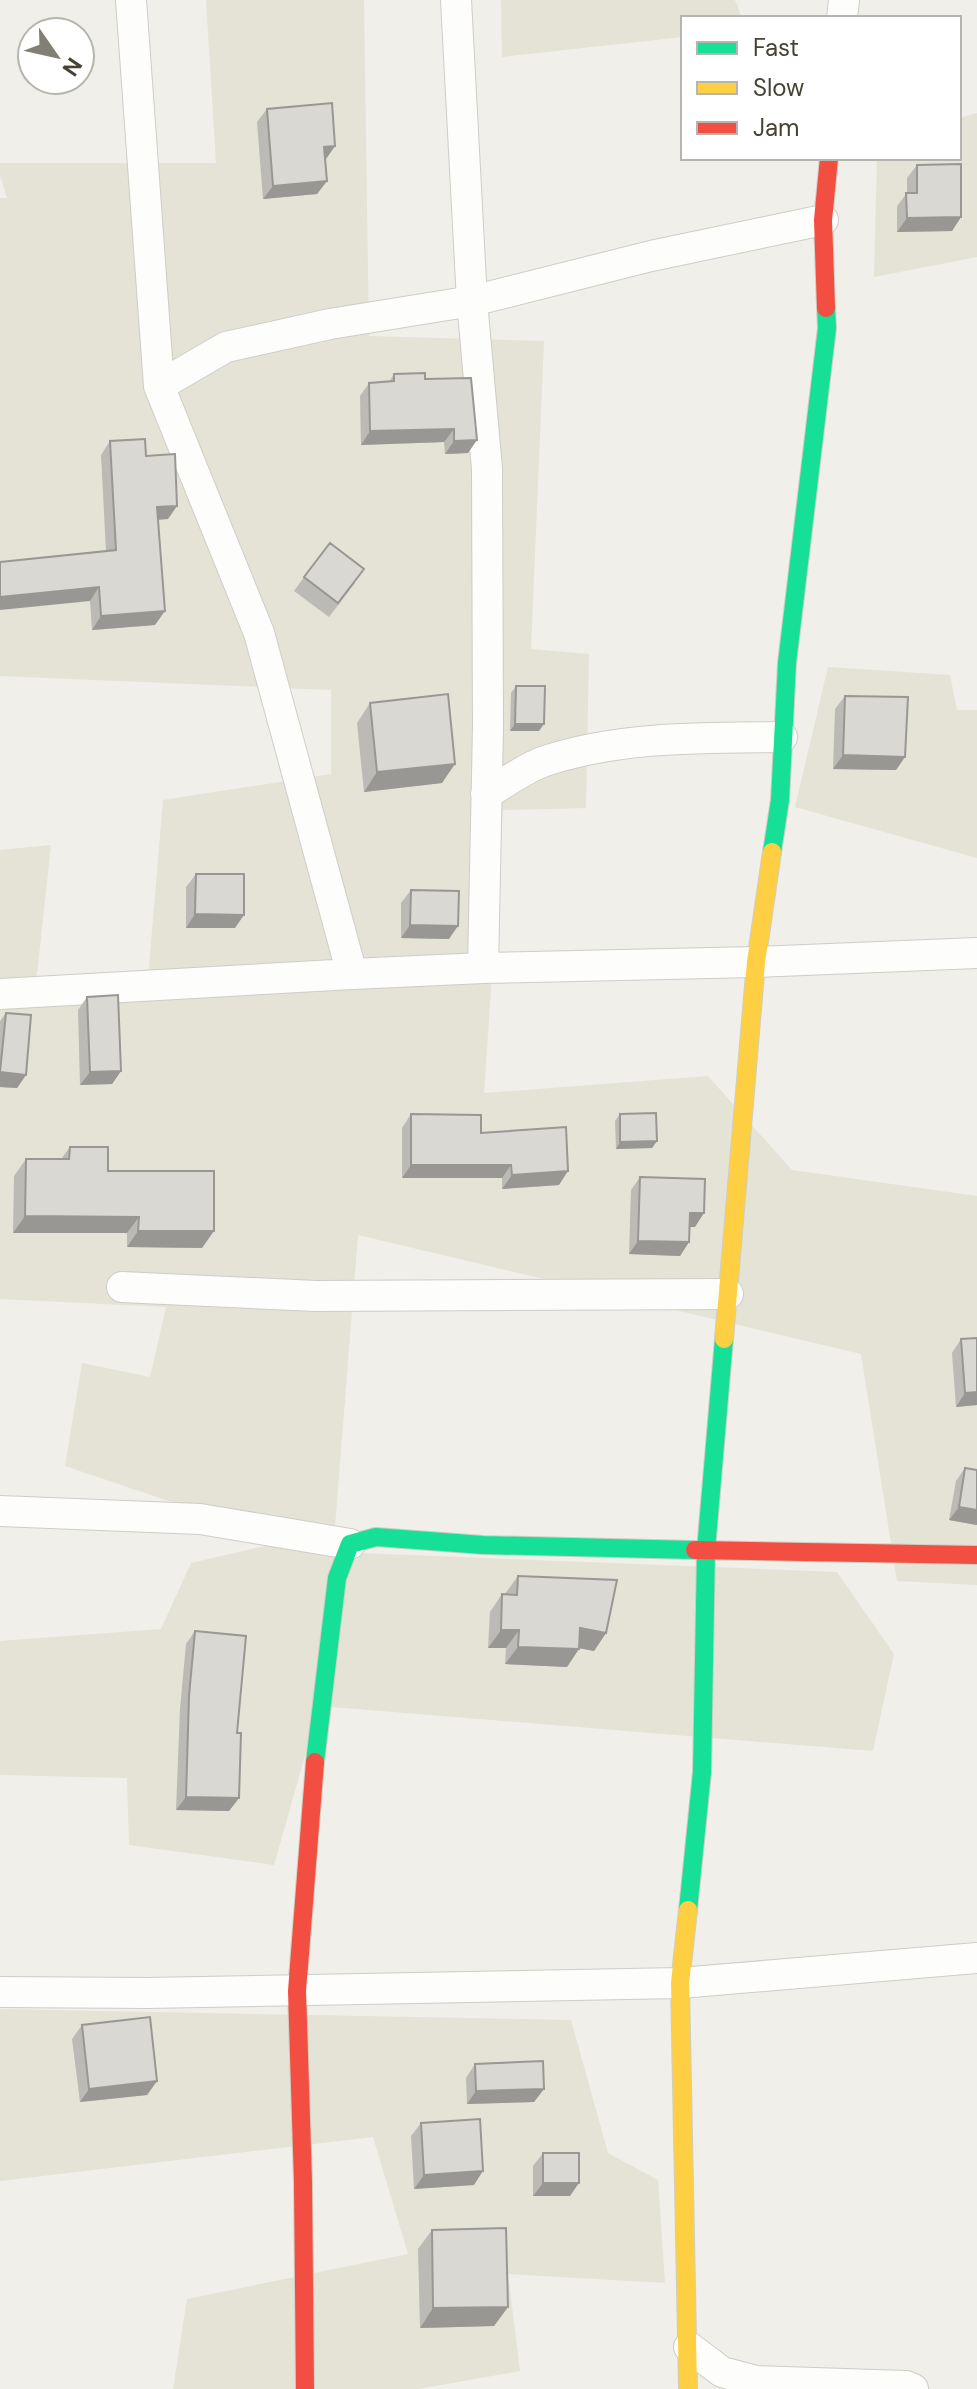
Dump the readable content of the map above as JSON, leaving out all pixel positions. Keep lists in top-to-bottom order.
{
  "legend": ["Fast", "Slow", "Jam"],
  "north": "bottom right"
}
